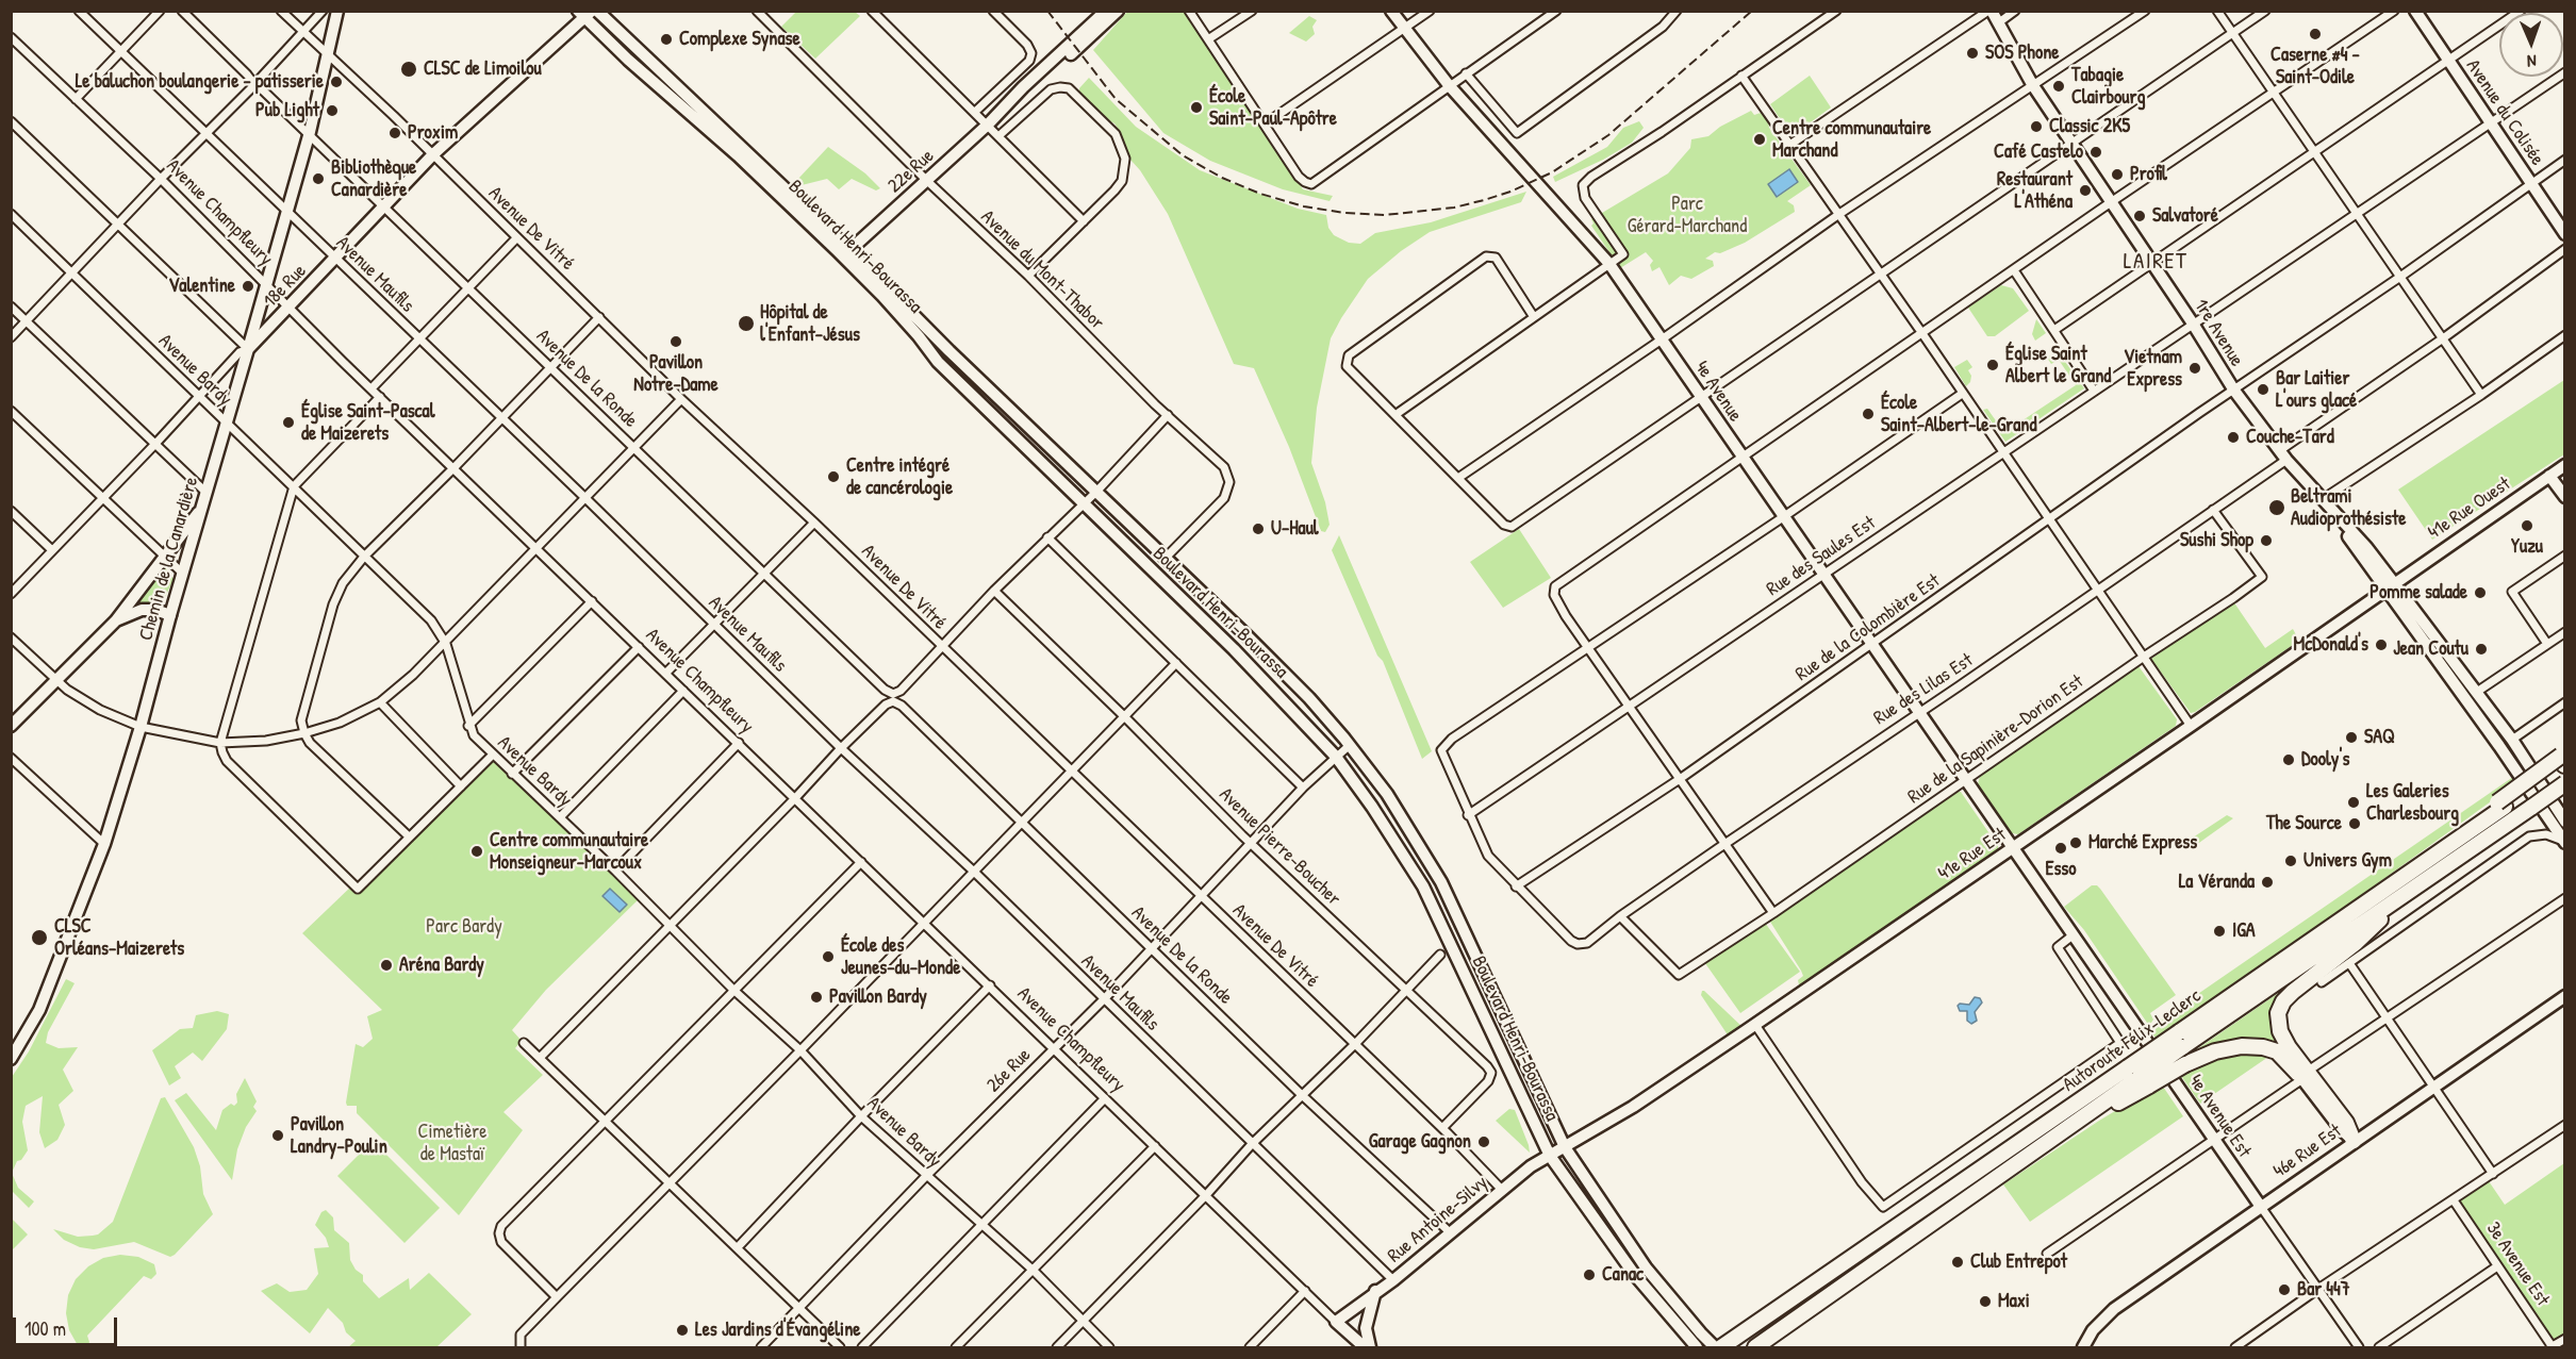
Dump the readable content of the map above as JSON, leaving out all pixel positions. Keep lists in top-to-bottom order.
{
  "streets": {
    "highway": ["Autoroute Félix-Leclerc"],
    "street": [
      "Avenue du Colisée",
      "22e Rue",
      "Avenue Champfleury",
      "Avenue De Vitré",
      "Boulevard Henri-Bourassa",
      "Avenue du Mont-Thabor",
      "Avenue Maufils",
      "18e Rue",
      "1re Avenue",
      "Avenue Bardy",
      "Avenue De la Ronde",
      "4e Avenue",
      "41e Rue Ouest",
      "Rue des Saules Est",
      "Chemin de la Canardière",
      "Rue de la Colombière Est",
      "Rue des Lilas Est",
      "Rue de la Sapinière-Dorion Est",
      "Avenue Pierre-Boucher",
      "41e Rue Est",
      "26e Rue",
      "4e Avenue Est",
      "46e Rue Est",
      "Rue Antoine-Silvy",
      "3e Avenue Est"
    ]
  },
  "crossings": [
    ["Avenue du Colisée", "Rue des Saules Est"],
    ["Avenue du Colisée", "Rue de la Colombière Est"],
    ["22e Rue", "Boulevard Henri-Bourassa"],
    ["22e Rue", "Avenue du Mont-Thabor"],
    ["Avenue Champfleury", "18e Rue"],
    ["Avenue Champfleury", "Chemin de la Canardière"],
    ["Avenue Champfleury", "26e Rue"],
    ["Avenue Champfleury", "Rue Antoine-Silvy"],
    ["Avenue De Vitré", "18e Rue"],
    ["Avenue De Vitré", "Chemin de la Canardière"],
    ["Avenue De Vitré", "Avenue Pierre-Boucher"],
    ["Avenue De Vitré", "26e Rue"],
    ["Avenue De Vitré", "Rue Antoine-Silvy"],
    ["Boulevard Henri-Bourassa", "Avenue du Mont-Thabor"],
    ["Boulevard Henri-Bourassa", "18e Rue"],
    ["Boulevard Henri-Bourassa", "41e Rue Est"],
    ["Boulevard Henri-Bourassa", "26e Rue"],
    ["Boulevard Henri-Bourassa", "Rue Antoine-Silvy"],
    ["Avenue Maufils", "18e Rue"],
    ["Avenue Maufils", "Chemin de la Canardière"],
    ["Avenue Maufils", "26e Rue"],
    ["Avenue Maufils", "Rue Antoine-Silvy"],
    ["18e Rue", "Avenue Bardy"],
    ["18e Rue", "Avenue De la Ronde"],
    ["18e Rue", "Chemin de la Canardière"],
    ["1re Avenue", "41e Rue Ouest"],
    ["1re Avenue", "Rue des Saules Est"],
    ["1re Avenue", "Rue de la Colombière Est"],
    ["1re Avenue", "Rue des Lilas Est"],
    ["1re Avenue", "41e Rue Est"],
    ["Avenue Bardy", "Chemin de la Canardière"],
    ["Avenue Bardy", "26e Rue"],
    ["Avenue De la Ronde", "Chemin de la Canardière"],
    ["Avenue De la Ronde", "26e Rue"],
    ["Avenue De la Ronde", "Rue Antoine-Silvy"],
    ["4e Avenue", "Rue des Saules Est"],
    ["4e Avenue", "Rue de la Colombière Est"],
    ["4e Avenue", "Rue des Lilas Est"],
    ["4e Avenue", "Rue de la Sapinière-Dorion Est"],
    ["4e Avenue", "4e Avenue Est"],
    ["41e Rue Ouest", "41e Rue Est"],
    ["Rue de la Colombière Est", "Rue des Lilas Est"],
    ["Rue des Lilas Est", "Rue de la Sapinière-Dorion Est"],
    ["Avenue Pierre-Boucher", "26e Rue"],
    ["41e Rue Est", "4e Avenue Est"],
    ["41e Rue Est", "Rue Antoine-Silvy"],
    ["4e Avenue Est", "46e Rue Est"]
  ],
  "districts": ["LAIRET"],
  "parks": ["Parc Gérard-Marchand", "Parc Bardy", "Cimetière de Mastaï"],
  "places": [
    "Caserne #4 - Saint-Odile",
    "Complexe Synase",
    "SOS Phone",
    "CLSC de Limoilou",
    "Le baluchon boulangerie - patisserie",
    "Tabagie Clairbourg",
    "École Saint-Paul-Apôtre",
    "Pub Light",
    "Classic 2K5",
    "Proxim",
    "Centre communautaire Marchand",
    "Café Castelo",
    "Profil",
    "Bibliothèque Canardière",
    "Restaurant L'Athéna",
    "Salvatoré",
    "Valentine",
    "Hôpital de l'Enfant-Jésus",
    "Pavillon Notre-Dame",
    "Église Saint Albert le Grand",
    "Vietnam Express",
    "Bar Laitier L'ours glacé",
    "École Saint-Albert-le-Grand",
    "Église Saint-Pascal de Maizerets",
    "Couche-Tard",
    "Centre intégré de cancérologie",
    "Beltrami Audioprothésiste",
    "Yuzu",
    "U-Haul",
    "Sushi Shop",
    "Pomme salade",
    "McDonald's",
    "Jean Coutu",
    "SAQ",
    "Dooly's",
    "Les Galeries Charlesbourg",
    "The Source",
    "Marché Express",
    "Esso",
    "Centre communautaire Monseigneur-Marcoux",
    "Univers Gym",
    "La Véranda",
    "IGA",
    "CLSC Orléans-Maizerets",
    "École des Jeunes-du-Monde",
    "Aréna Bardy",
    "Pavillon Bardy",
    "Pavillon Landry-Poulin",
    "Garage Gagnon",
    "Club Entrepot",
    "Canac",
    "Bar 447",
    "Maxi",
    "Les Jardins d'Évangéline"
  ],
  "scale_bar": "100 m",
  "north": "bottom"
}
